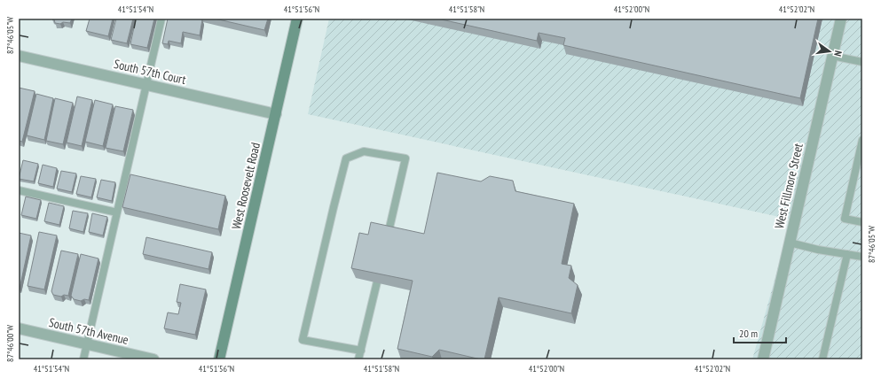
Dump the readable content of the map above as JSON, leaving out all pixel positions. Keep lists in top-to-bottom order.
{
  "streets": {
    "main road": ["West Roosevelt Road"],
    "street": ["South 57th Court", "West Fillmore Street", "South 57th Avenue"]
  },
  "crossings": [
    ["South 57th Court", "West Roosevelt Road"]
  ],
  "scale_bar": "20 m",
  "north": "right",
  "coordinates": [
    "41°51'54\"N",
    "41°51'56\"N",
    "41°51'58\"N",
    "41°52'00\"N",
    "41°52'02\"N",
    "87°46'05\"W",
    "87°46'00\"W"
  ]
}
